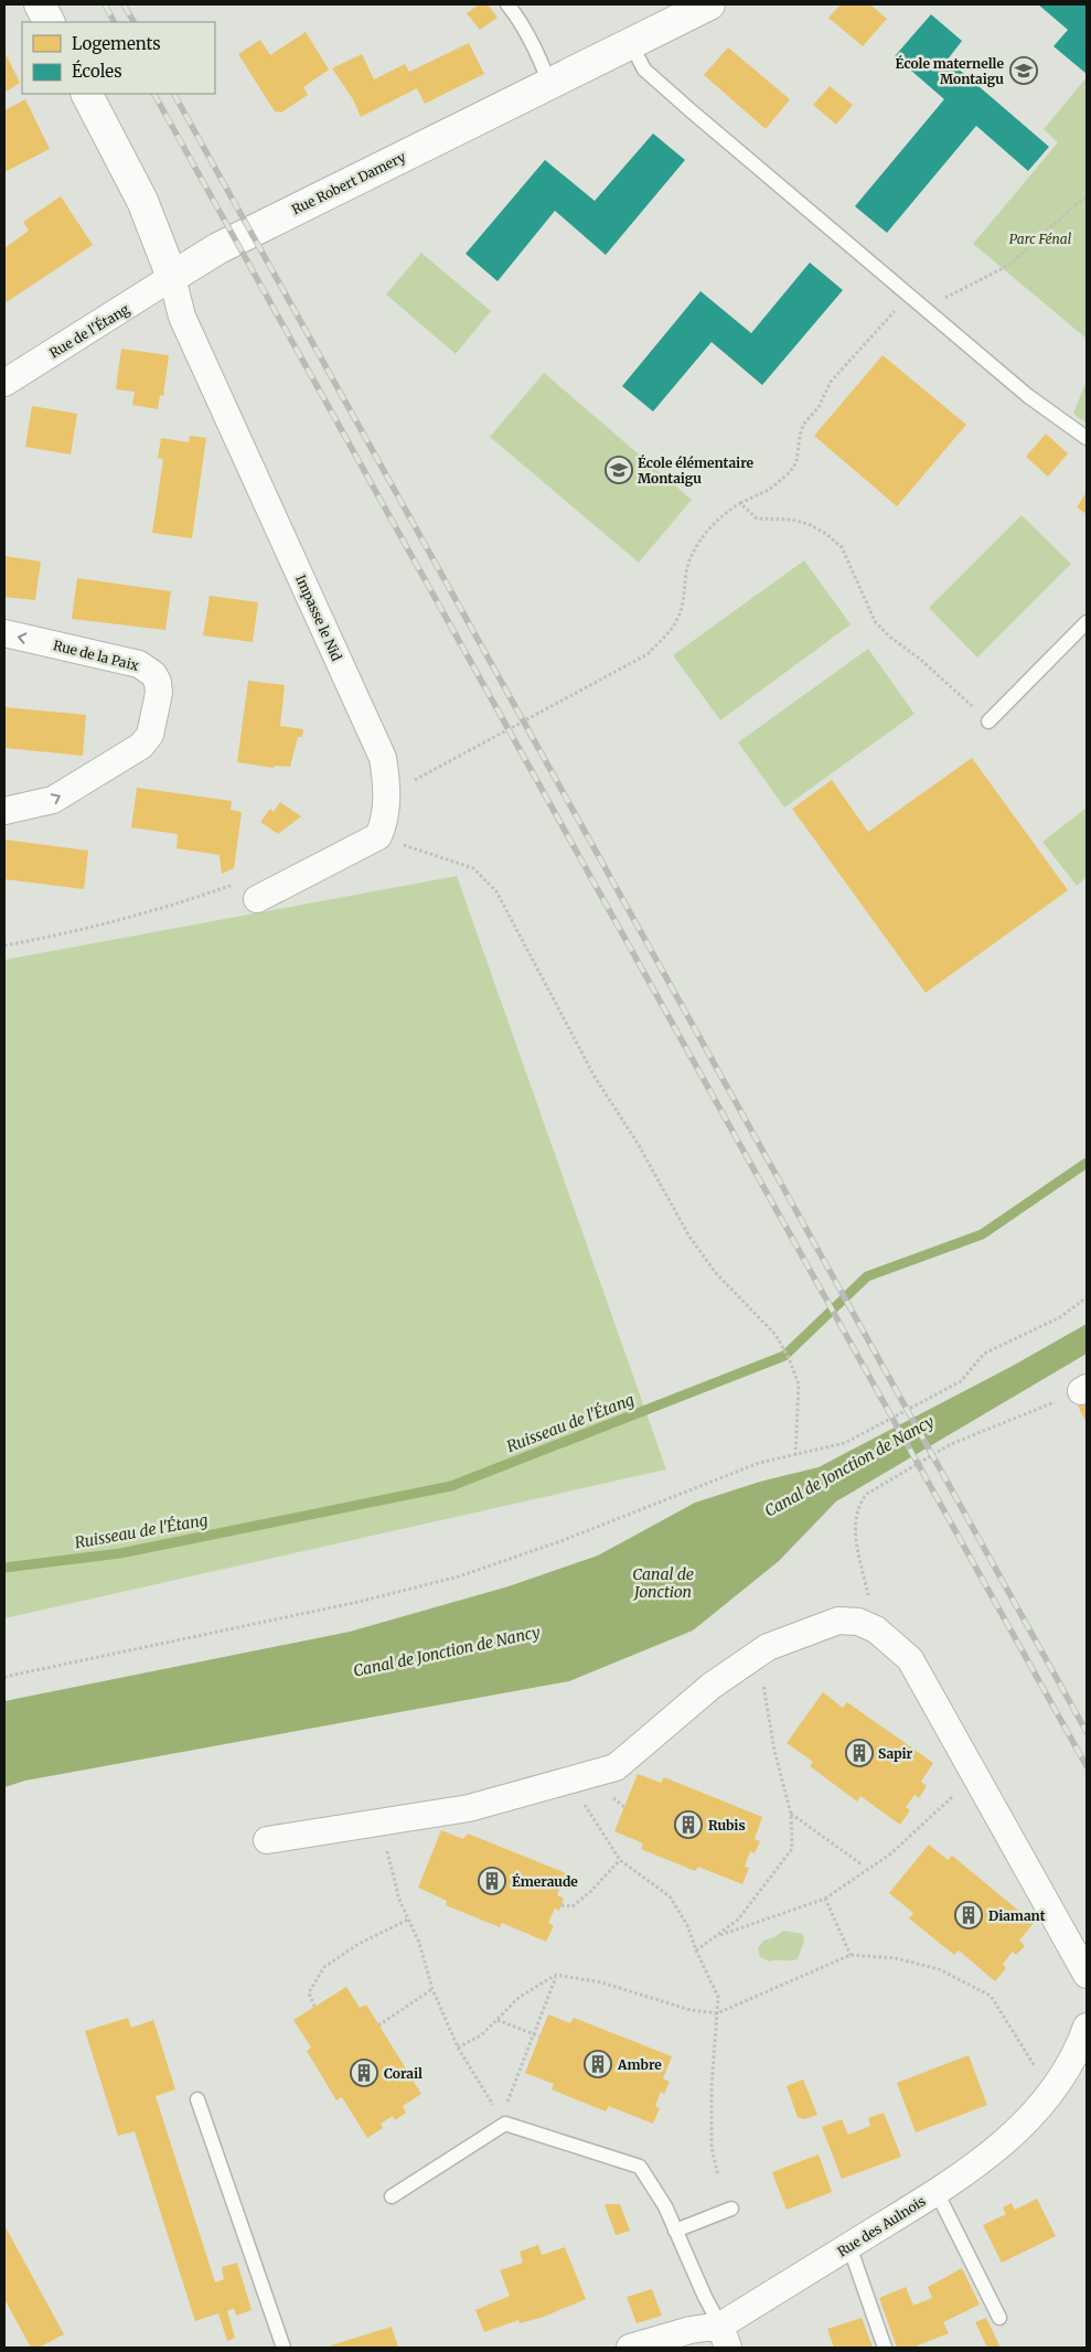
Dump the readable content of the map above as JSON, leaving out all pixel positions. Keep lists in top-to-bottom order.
{
  "streets": {
    "street": [
      "Rue Robert Damery",
      "Rue de l'Étang",
      "Impasse le Nid",
      "Rue de la Paix",
      "Rue des Aulnois"
    ]
  },
  "crossings": [
    ["Rue Robert Damery", "Rue de l'Étang"],
    ["Rue Robert Damery", "Impasse le Nid"],
    ["Rue de l'Étang", "Impasse le Nid"]
  ],
  "water": ["Ruisseau de l'Étang", "Canal de Jonction de Nancy", "Canal de Jonction"],
  "parks": ["Parc Fénal"],
  "places": {
    "school or university": ["École maternelle Montaigu", "École élémentaire Montaigu"],
    "building": [
      "Sapir",
      "Rubis",
      "Émeraude",
      "Diamant",
      "Ambre",
      "Corail"
    ]
  },
  "legend": ["Logements", "Écoles"]
}
